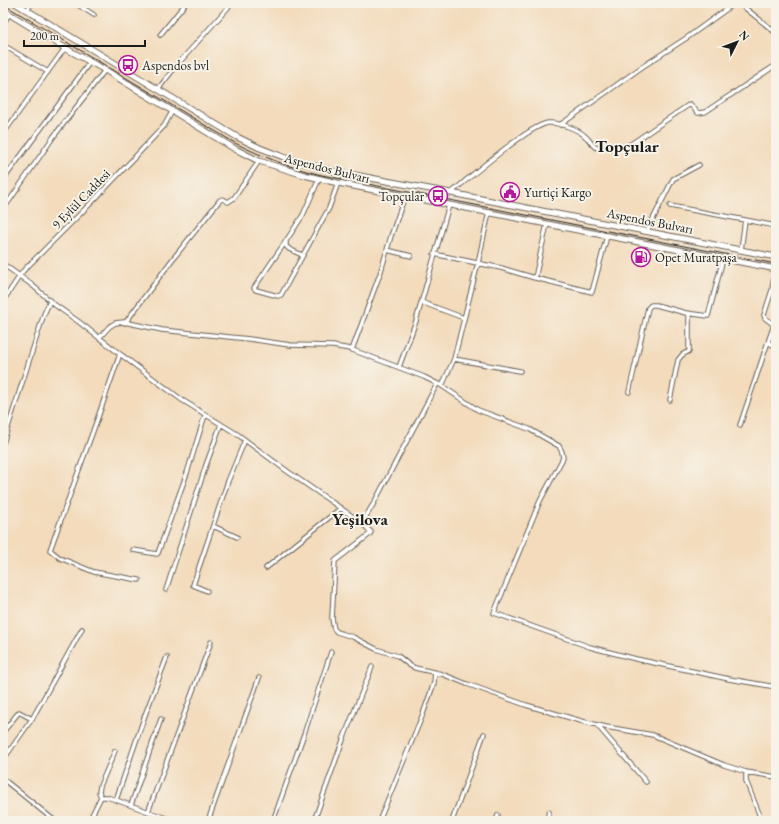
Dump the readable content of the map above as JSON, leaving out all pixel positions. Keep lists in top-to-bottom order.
{
  "streets": {
    "main road": ["Aspendos Bulvarı"],
    "street": ["9 Eylül Caddesi"]
  },
  "crossings": [
    ["Aspendos Bulvarı", "9 Eylül Caddesi"]
  ],
  "districts": ["Topçular", "Yeşilova"],
  "places": {
    "bus stop": ["Aspendos bvl", "Topçular"],
    "public building": ["Yurtiçi Kargo"],
    "fuel station": ["Opet Muratpaşa"]
  },
  "scale_bar": "200 m",
  "north": "top right"
}
